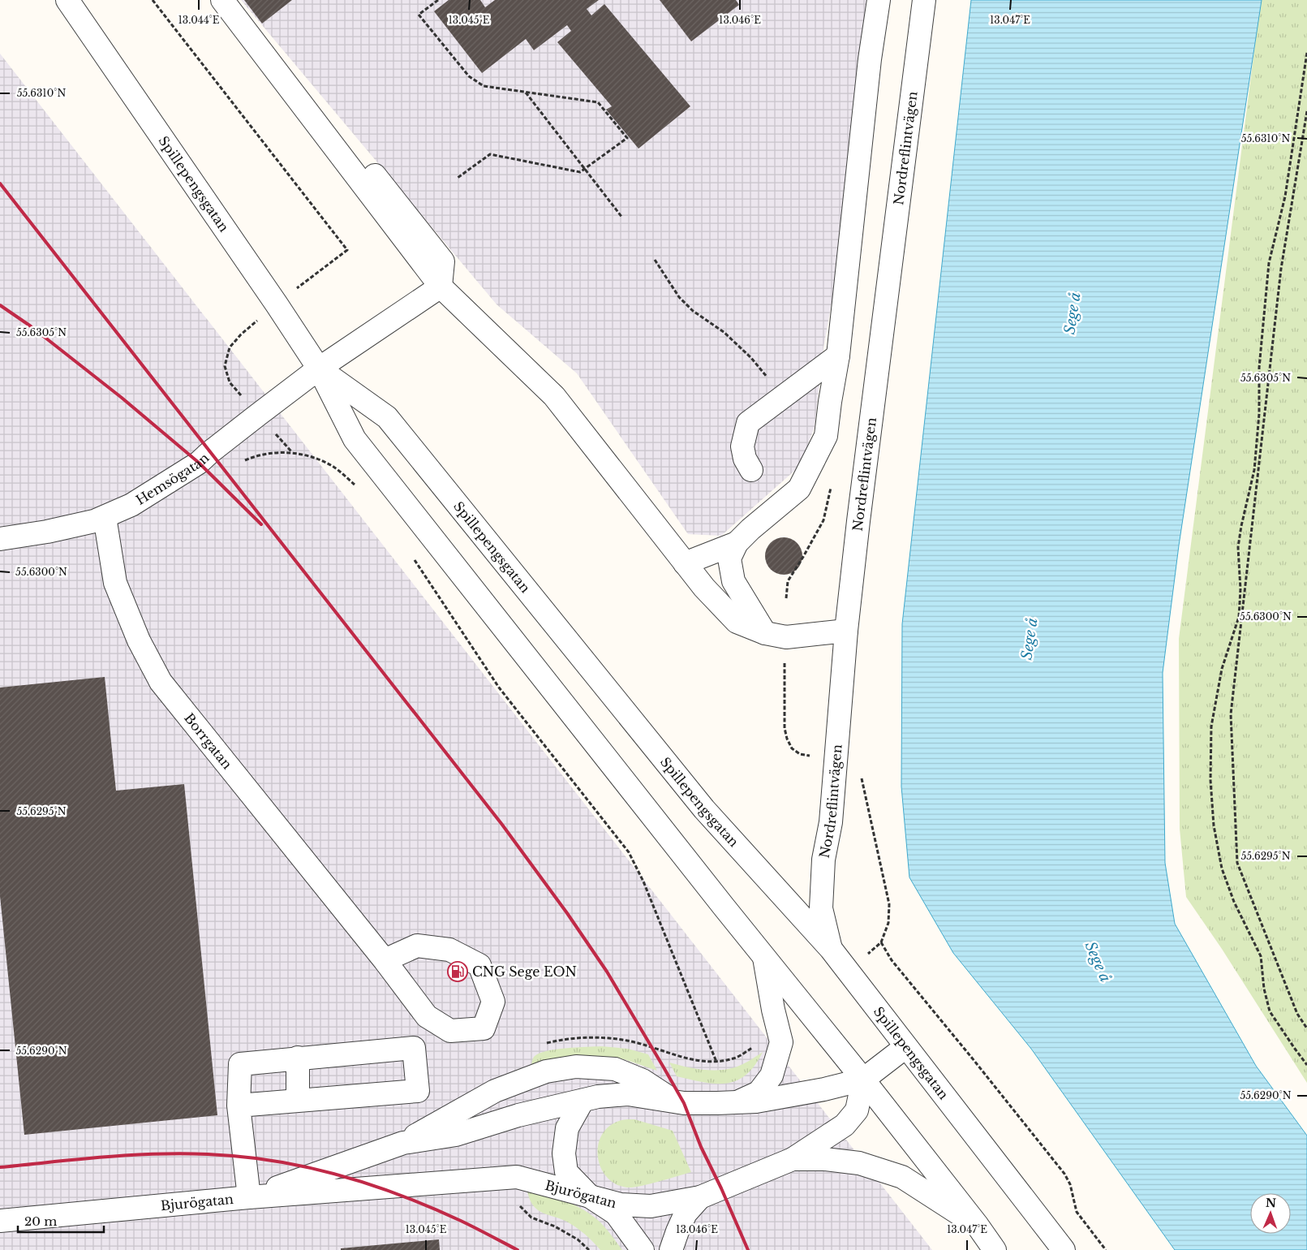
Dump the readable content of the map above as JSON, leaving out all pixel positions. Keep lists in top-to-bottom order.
{
  "streets": {
    "street": [
      "Nordreflintvägen",
      "Spillepengsgatan",
      "Hemsögatan",
      "Borrgatan",
      "Bjurögatan"
    ]
  },
  "crossings": [
    ["Nordreflintvägen", "Spillepengsgatan"],
    ["Spillepengsgatan", "Hemsögatan"],
    ["Spillepengsgatan", "Bjurögatan"],
    ["Hemsögatan", "Borrgatan"]
  ],
  "water": ["Sege å"],
  "places": {
    "fuel station": ["CNG Sege EON"]
  },
  "scale_bar": "20 m",
  "north": "top",
  "coordinates": [
    "13.044°E",
    "13.045°E",
    "13.046°E",
    "13.047°E",
    "55.6310°N",
    "55.6305°N",
    "55.6300°N",
    "55.6295°N",
    "55.6290°N"
  ]
}
